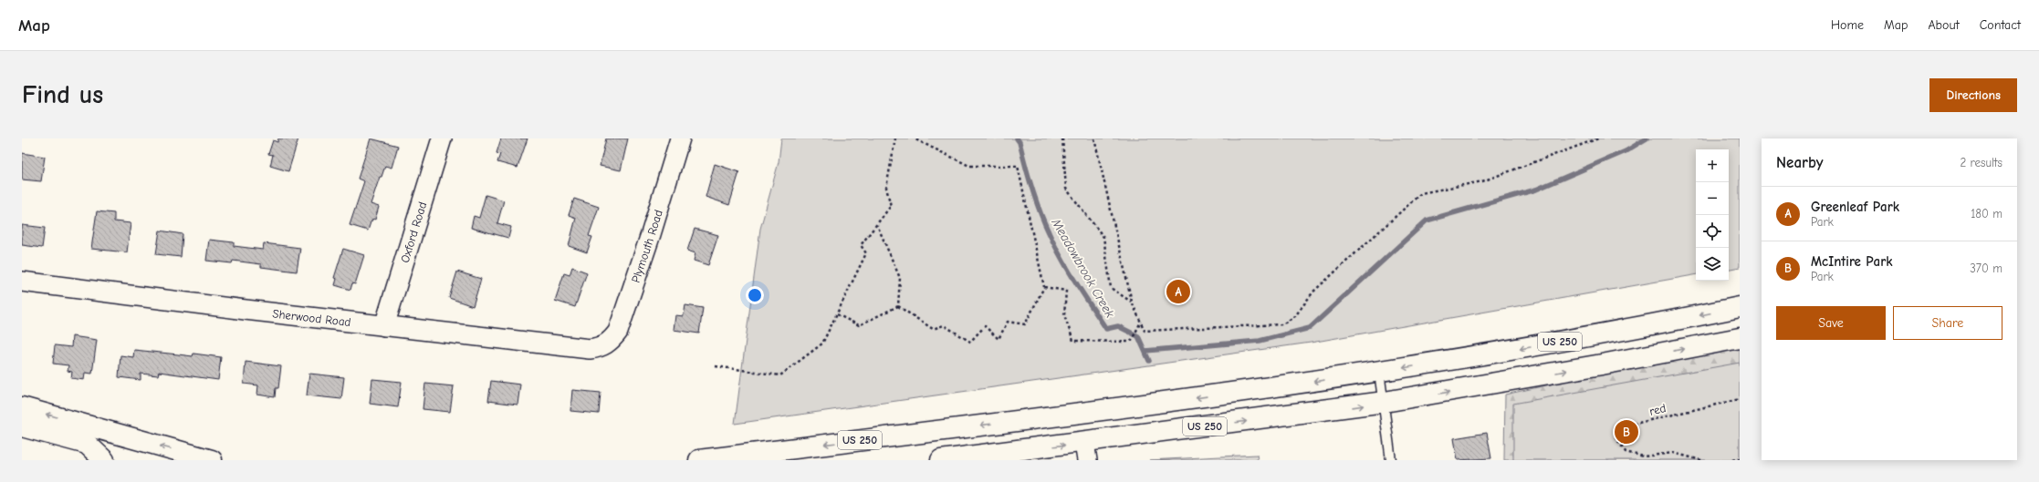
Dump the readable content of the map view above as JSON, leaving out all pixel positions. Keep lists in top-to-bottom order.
{
  "streets": {
    "highway": ["US 250"],
    "street": ["Oxford Road", "Plymouth Road", "Sherwood Road"],
    "path": ["red"]
  },
  "crossings": [
    ["Oxford Road", "Sherwood Road"],
    ["Plymouth Road", "Sherwood Road"]
  ],
  "water": ["Meadowbrook Creek"],
  "page": {
    "header": "Map",
    "nav": [
      "Home",
      "Map",
      "About",
      "Contact"
    ],
    "buttons": [
      "Directions",
      ["Save", "Share"]
    ],
    "title": "Find us",
    "heading": ["Nearby", "2 results"],
    "map_buttons": ["+", "−"],
    "list": [
      {
        "mark": "A",
        "name": "Greenleaf Park",
        "note": "Park",
        "value": "180 m"
      },
      {
        "mark": "B",
        "name": "McIntire Park",
        "note": "Park",
        "value": "370 m"
      }
    ],
    "pins": ["A", "B"]
  }
}
